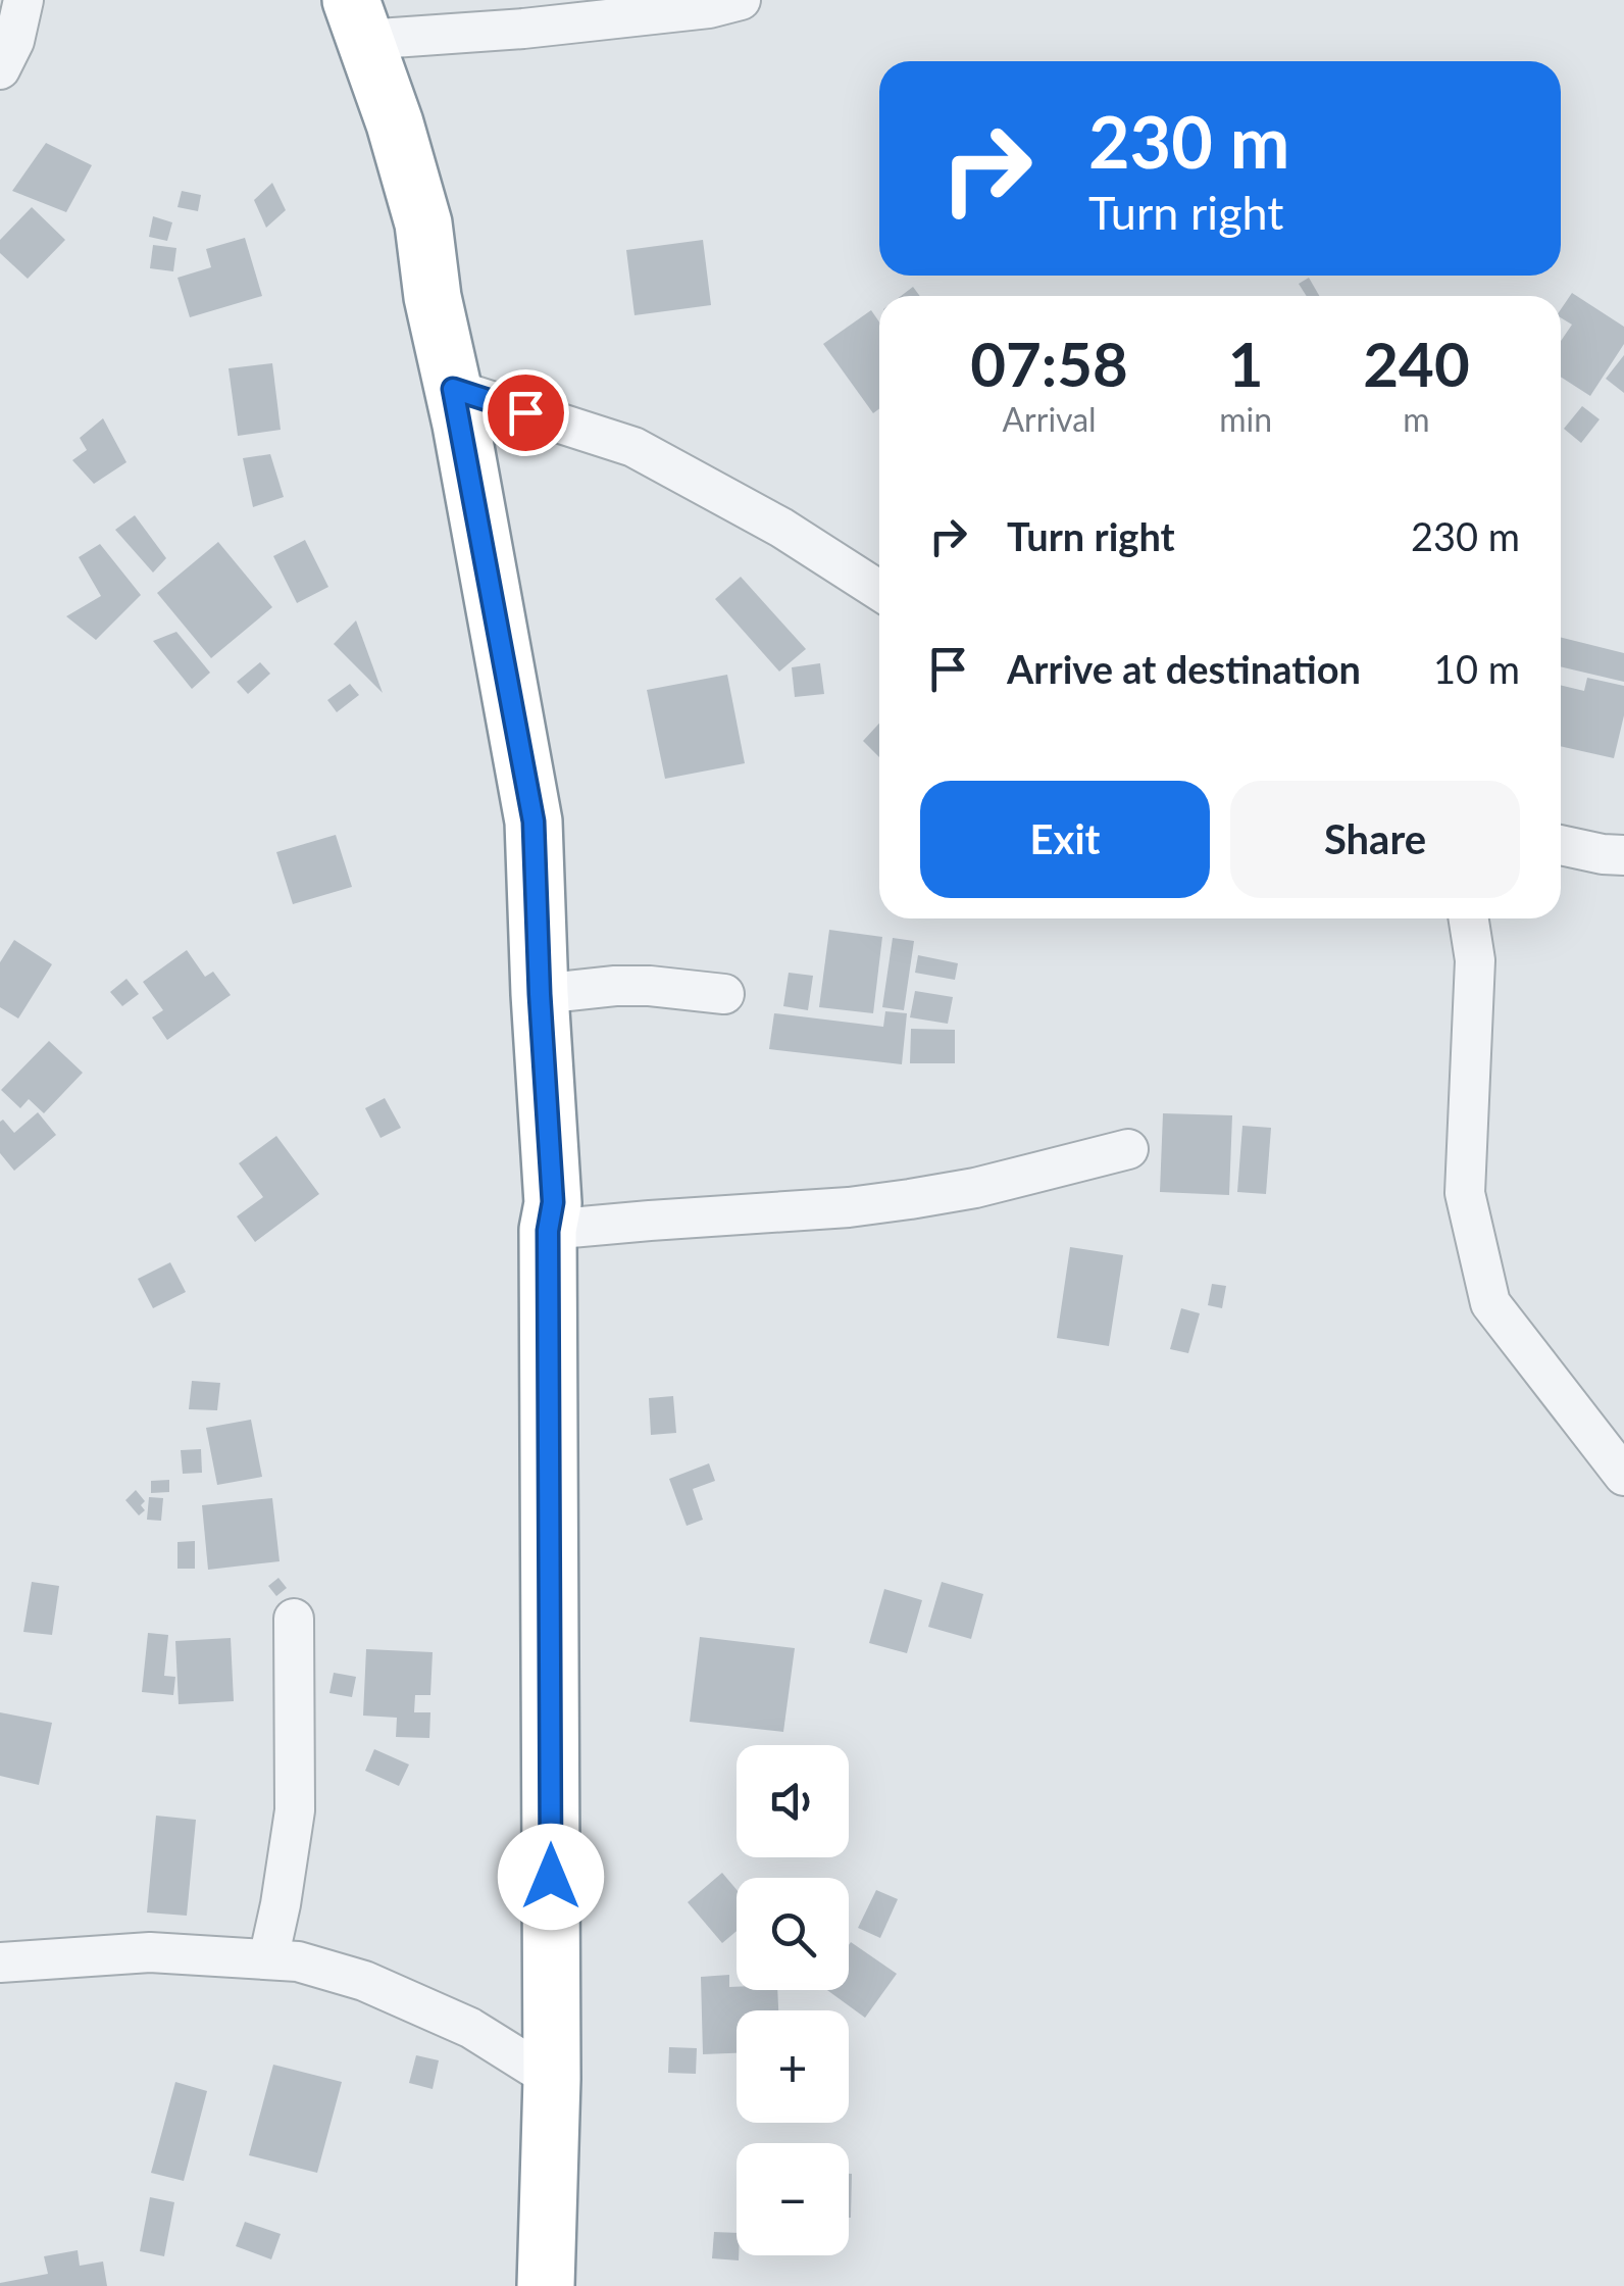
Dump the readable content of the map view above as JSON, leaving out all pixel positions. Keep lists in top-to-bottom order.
{
  "page": {
    "turn": ["230 m", "Turn right"],
    "eta": [
      "07:58",
      "Arrival",
      "1",
      "min",
      "240",
      "m"
    ],
    "list": [
      {
        "name": "Turn right",
        "value": "230 m"
      },
      {
        "name": "Arrive at destination",
        "value": "10 m"
      }
    ],
    "buttons": ["Exit", "Share"],
    "map_buttons": ["+", "−"]
  }
}
